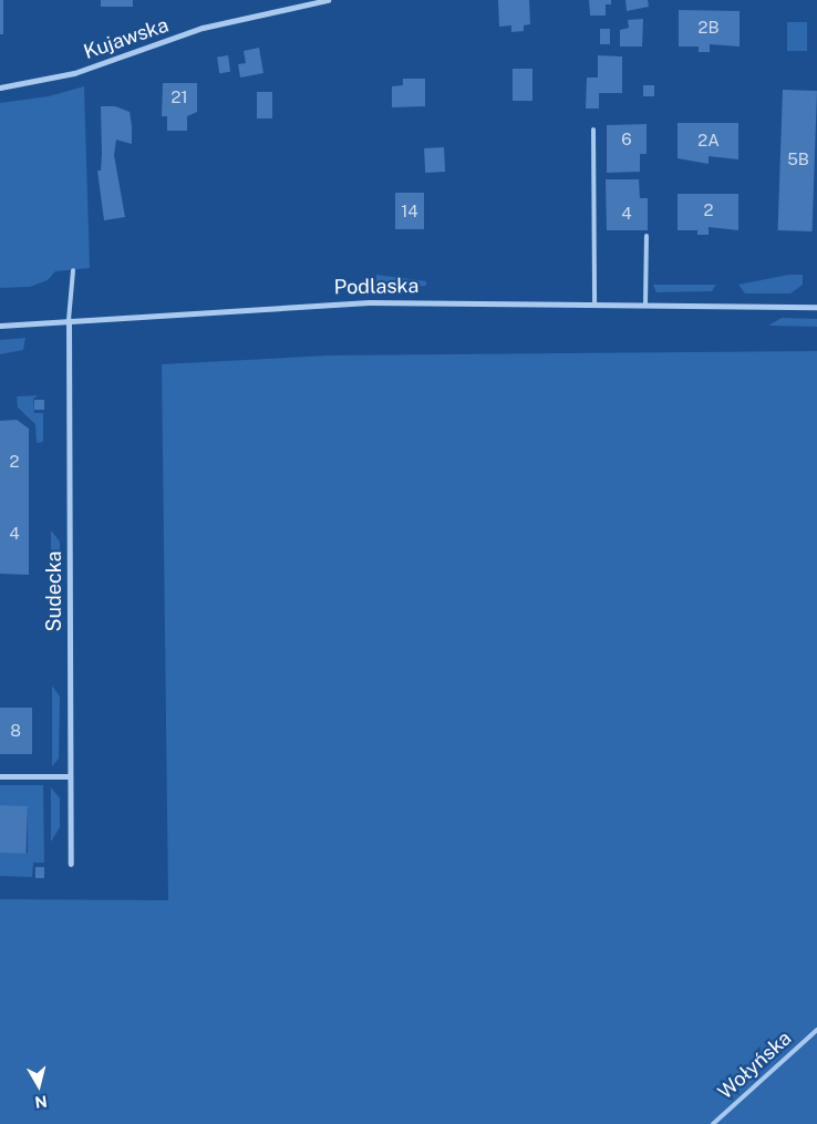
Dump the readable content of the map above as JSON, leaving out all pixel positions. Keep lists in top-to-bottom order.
{
  "streets": {
    "street": ["Kujawska", "Podlaska", "Sudecka"],
    "lane": ["Wołyńska"]
  },
  "crossings": [
    ["Podlaska", "Sudecka"]
  ],
  "house_numbers": [
    "2B",
    "21",
    "6",
    "2A",
    "5B",
    "2",
    "14",
    "4",
    "2",
    "4",
    "8"
  ],
  "north": "bottom"
}
